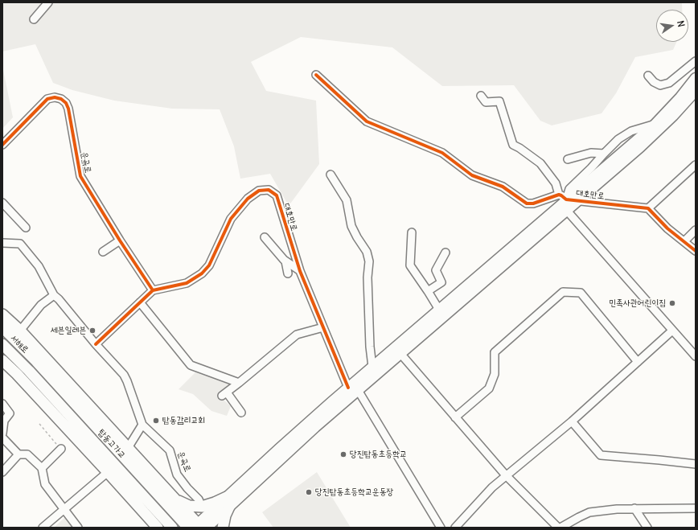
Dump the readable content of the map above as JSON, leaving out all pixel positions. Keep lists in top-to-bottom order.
{
  "streets": {
    "highway": ["서해로", "탑동고가교"],
    "main road": ["대호만로"],
    "street": ["운곡로"]
  },
  "crossings": [
    ["운곡로", "대호만로"],
    ["서해로", "탑동고가교"]
  ],
  "places": [
    "민족사관어린이집",
    "세븐일레븐",
    "탑동감리교회",
    "당진탑동초등학교",
    "당진탑동초등학교운동장"
  ],
  "north": "right"
}
